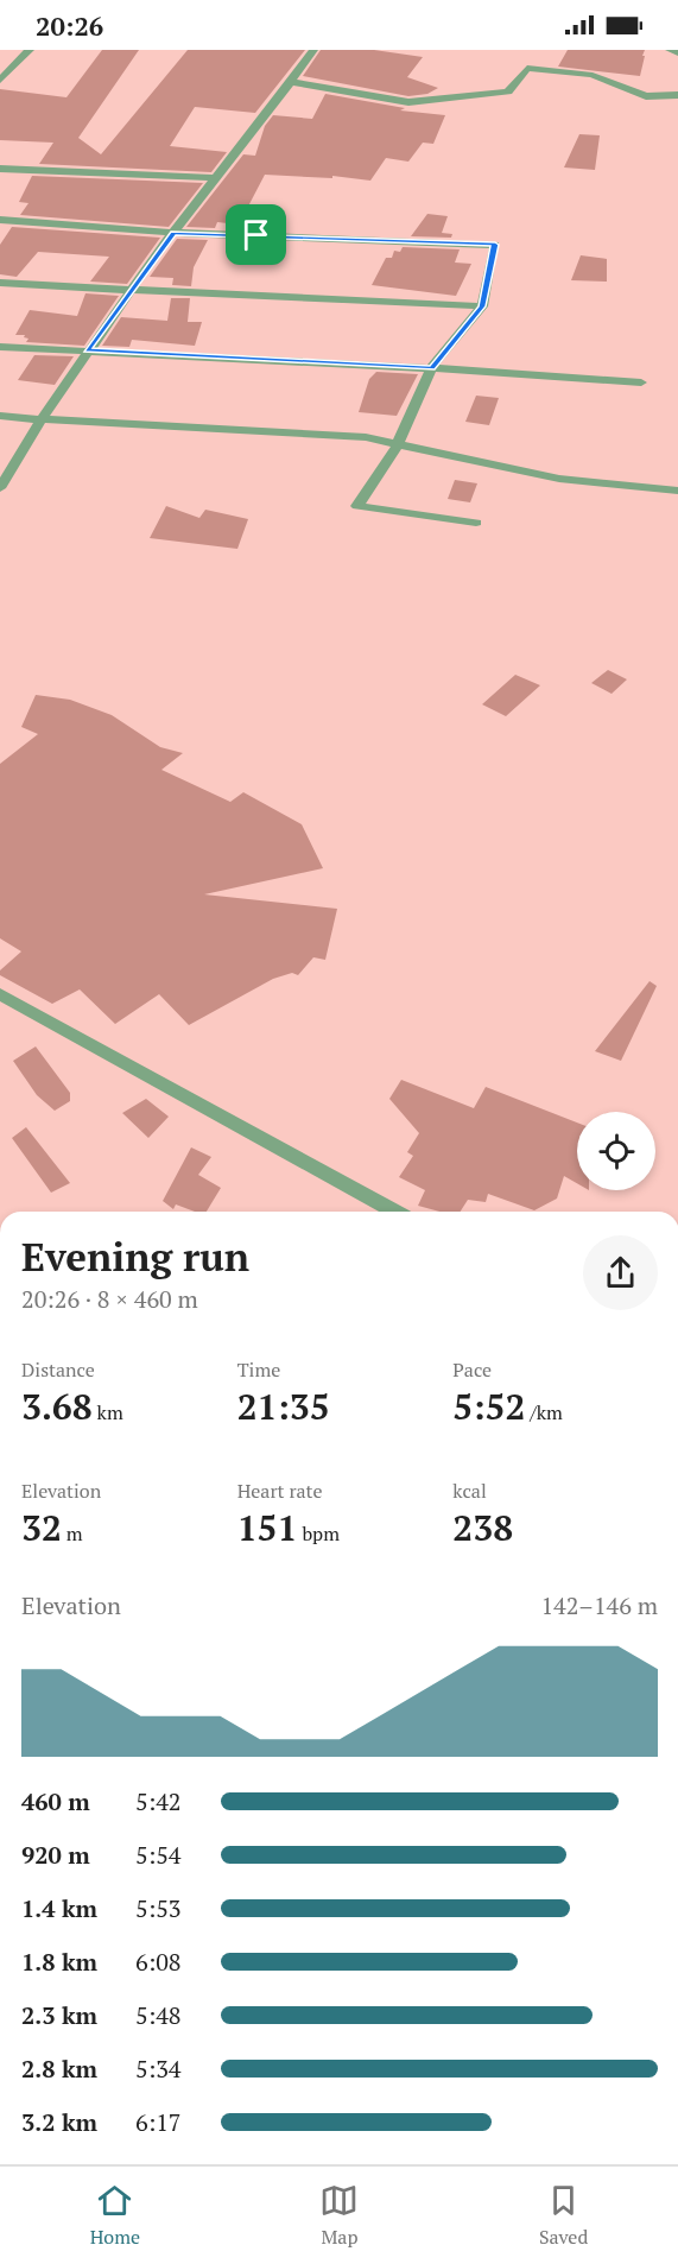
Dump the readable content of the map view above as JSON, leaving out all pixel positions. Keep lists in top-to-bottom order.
{
  "page": {
    "status": "20:26",
    "heading": ["Evening run", "20:26 · 8 × 460 m"],
    "stats": [
      ["Distance", "3.68 km"],
      ["Time", "21:35"],
      ["Pace", "5:52 /km"],
      ["Elevation", "32 m"],
      ["Heart rate", "151 bpm"],
      ["kcal", "238"]
    ],
    "chart": ["Elevation", "142–146 m"],
    "list": [
      {
        "name": "460 m",
        "note": "5:42"
      },
      {
        "name": "920 m",
        "note": "5:54"
      },
      {
        "name": "1.4 km",
        "note": "5:53"
      },
      {
        "name": "1.8 km",
        "note": "6:08"
      },
      {
        "name": "2.3 km",
        "note": "5:48"
      },
      {
        "name": "2.8 km",
        "note": "5:34"
      },
      {
        "name": "3.2 km",
        "note": "6:17"
      }
    ],
    "tabs": ["Home", "Map", "Saved"]
  }
}
